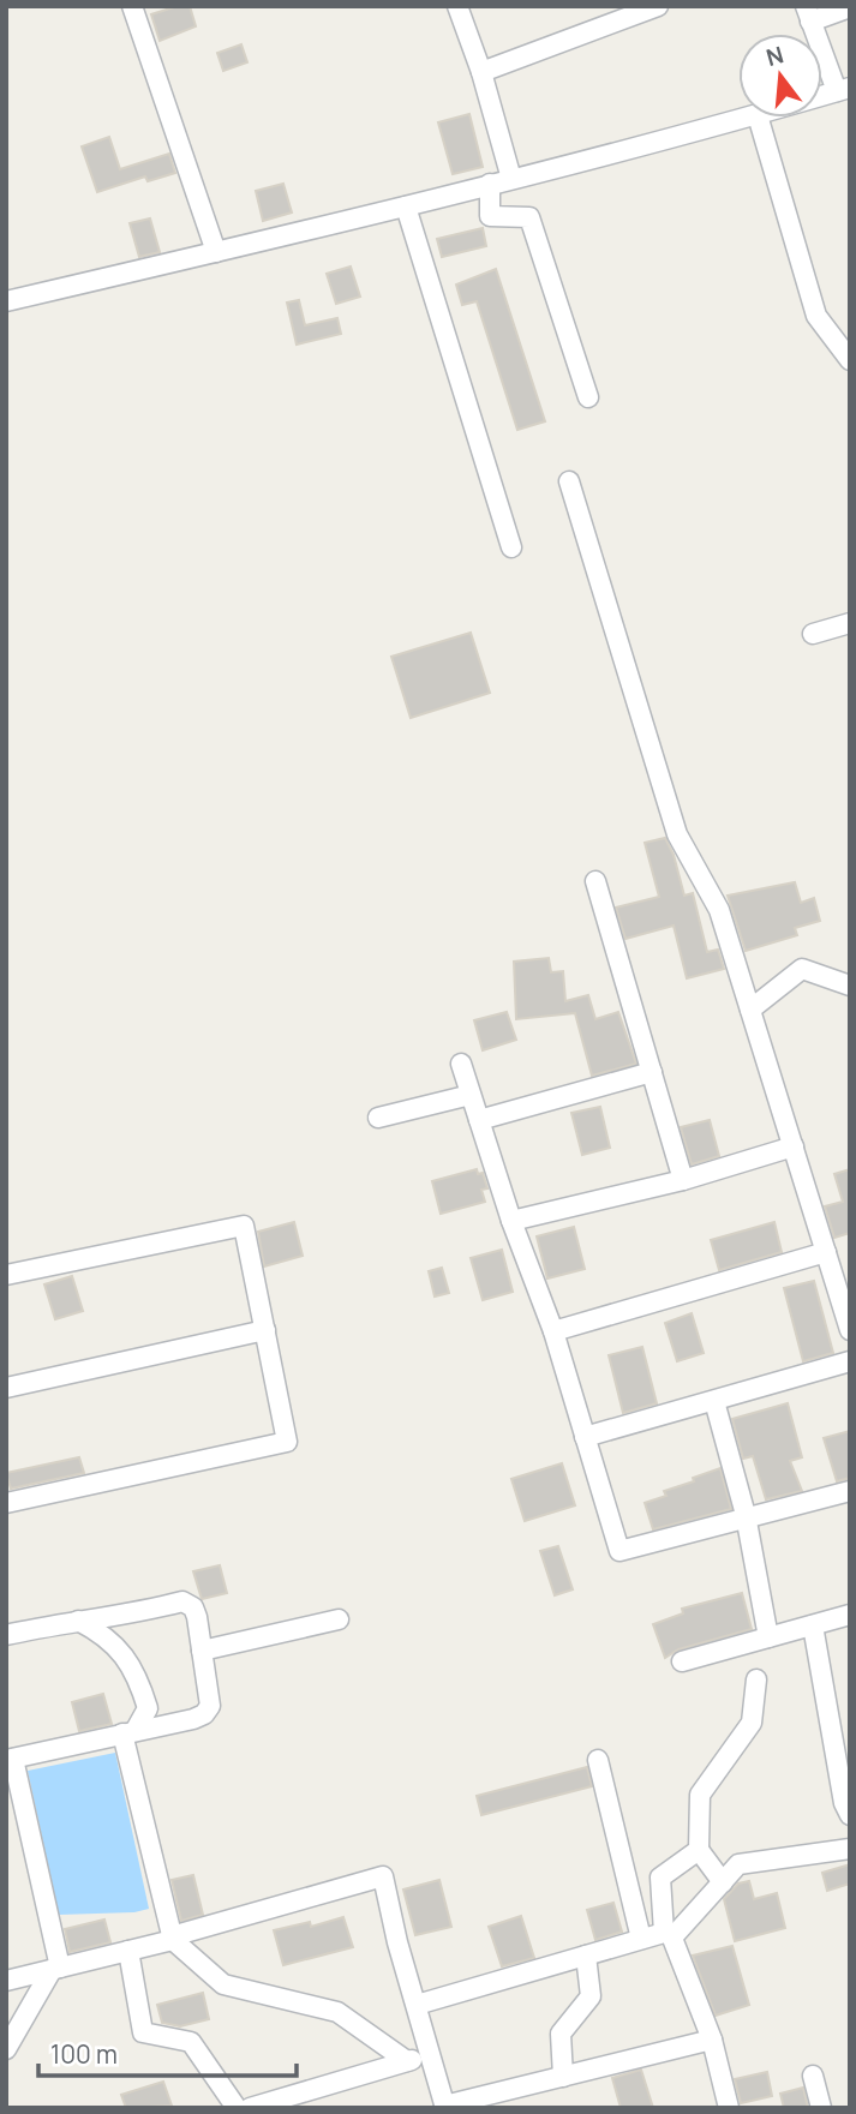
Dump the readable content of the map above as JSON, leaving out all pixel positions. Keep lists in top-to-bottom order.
{
  "scale_bar": "100 m",
  "north": "top"
}
